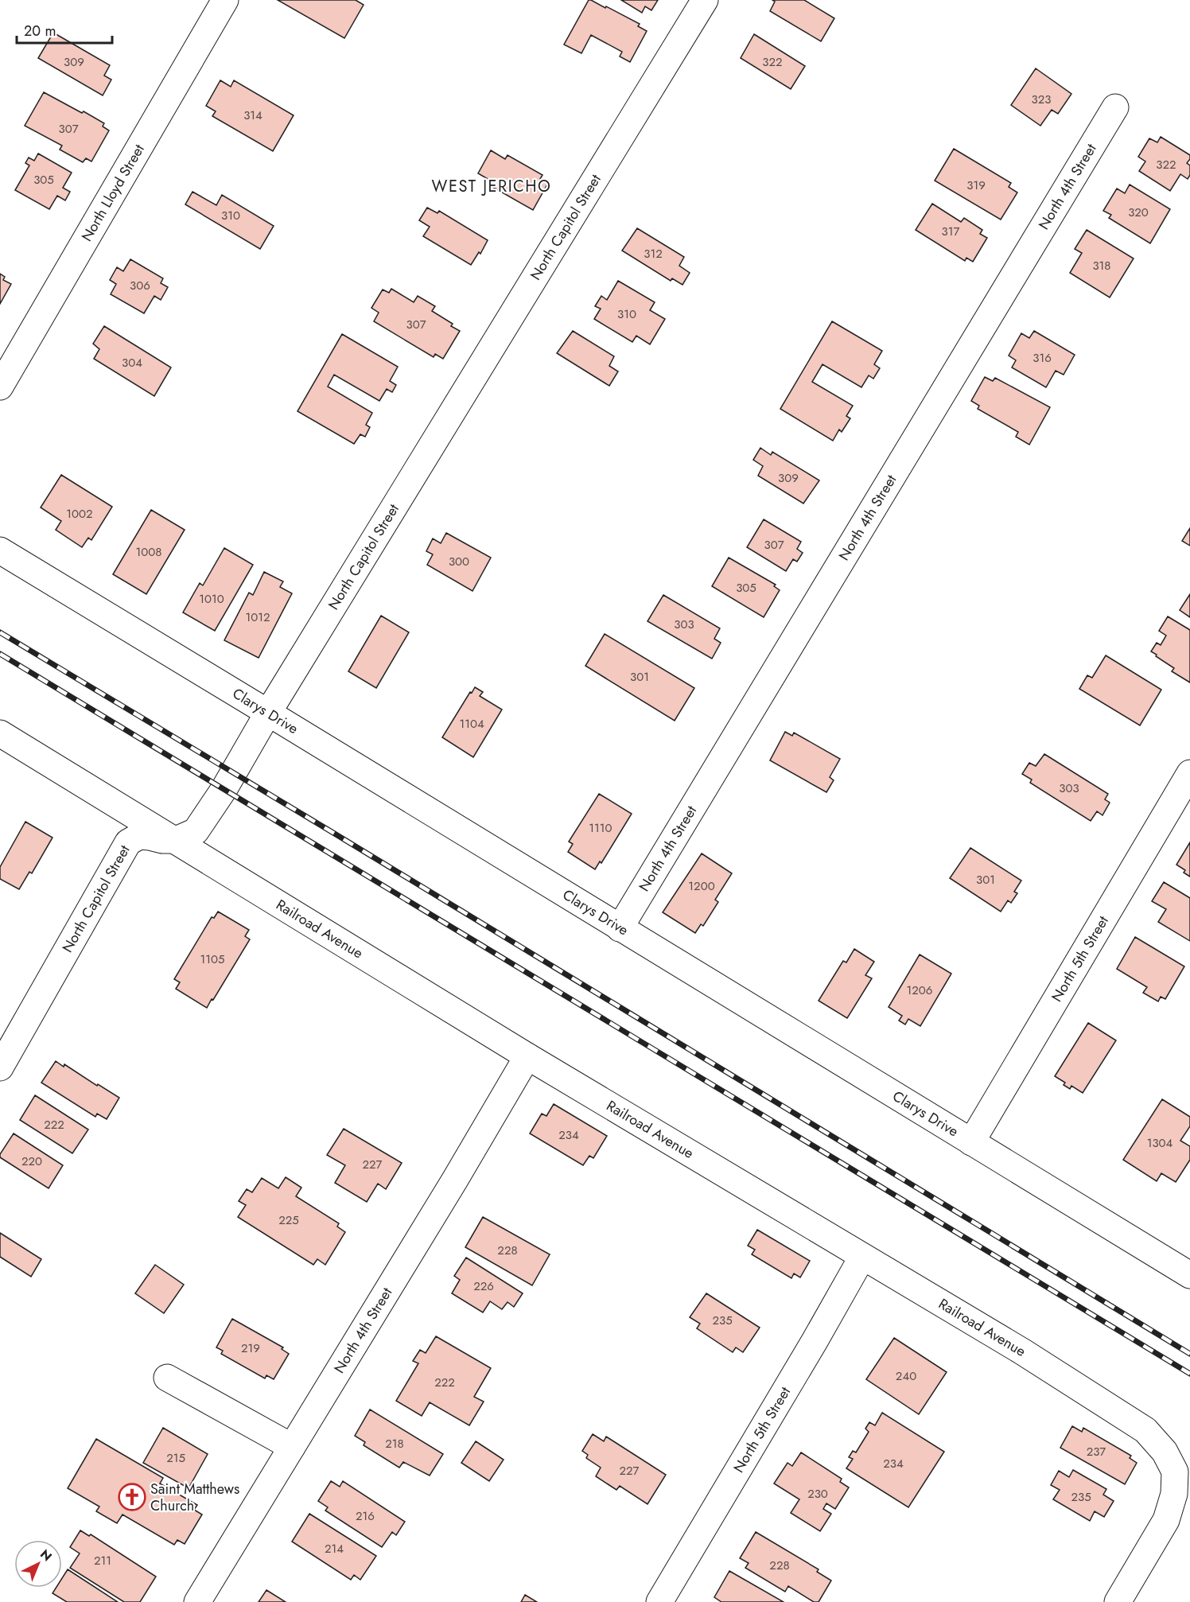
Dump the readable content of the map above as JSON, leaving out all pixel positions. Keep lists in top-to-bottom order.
{
  "streets": {
    "street": [
      "North 4th Street",
      "North Lloyd Street",
      "North Capitol Street",
      "Clarys Drive",
      "Railroad Avenue",
      "North 5th Street"
    ]
  },
  "crossings": [
    ["North 4th Street", "Clarys Drive"],
    ["North 4th Street", "Railroad Avenue"],
    ["North Capitol Street", "Clarys Drive"],
    ["North Capitol Street", "Railroad Avenue"],
    ["Clarys Drive", "North 5th Street"],
    ["Railroad Avenue", "North 5th Street"]
  ],
  "districts": ["WEST JERICHO"],
  "places": {
    "church": ["Saint Matthews Church"]
  },
  "house_numbers": [
    "309",
    "322",
    "323",
    "314",
    "307",
    "322",
    "305",
    "319",
    "320",
    "310",
    "317",
    "312",
    "318",
    "306",
    "310",
    "307",
    "316",
    "304",
    "309",
    "1002",
    "307",
    "1008",
    "300",
    "305",
    "1010",
    "1012",
    "303",
    "301",
    "1104",
    "303",
    "1110",
    "301",
    "1200",
    "1105",
    "1206",
    "222",
    "234",
    "1304",
    "220",
    "227",
    "225",
    "228",
    "226",
    "235",
    "219",
    "240",
    "222",
    "218",
    "237",
    "215",
    "234",
    "227",
    "230",
    "235",
    "216",
    "214",
    "211",
    "228"
  ],
  "scale_bar": "20 m",
  "north": "top right"
}
